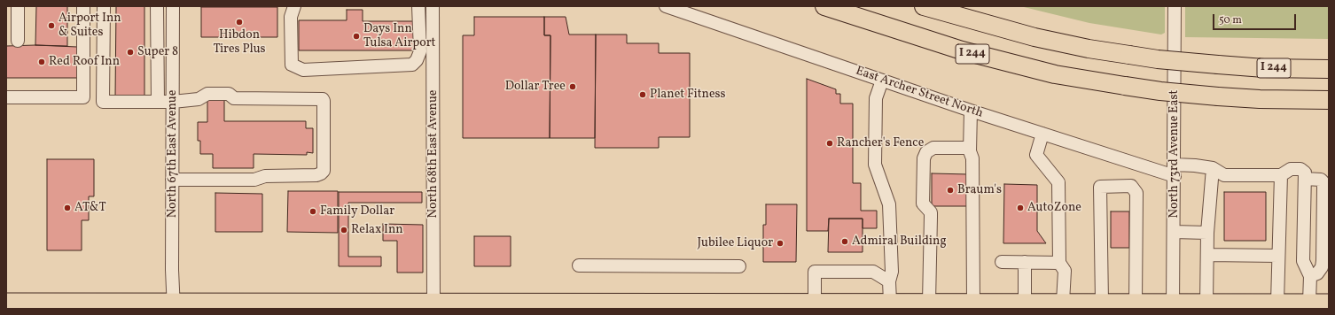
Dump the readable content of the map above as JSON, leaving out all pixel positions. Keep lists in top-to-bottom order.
{
  "streets": {
    "highway": ["I 244"],
    "street": [
      "East Archer Street North",
      "North 67th East Avenue",
      "North 68th East Avenue",
      "North 73rd Avenue East"
    ]
  },
  "crossings": [
    ["East Archer Street North", "North 73rd Avenue East"]
  ],
  "places": [
    "Hibdon Tires Plus",
    "Airport Inn & Suites",
    "Days Inn Tulsa Airport",
    "Super 8",
    "Red Roof Inn",
    "Dollar Tree",
    "Planet Fitness",
    "Rancher's Fence",
    "Braum's",
    "AT&T",
    "AutoZone",
    "Family Dollar",
    "Relax Inn",
    "Admiral Building",
    "Jubilee Liquor"
  ],
  "scale_bar": "50 m"
}
